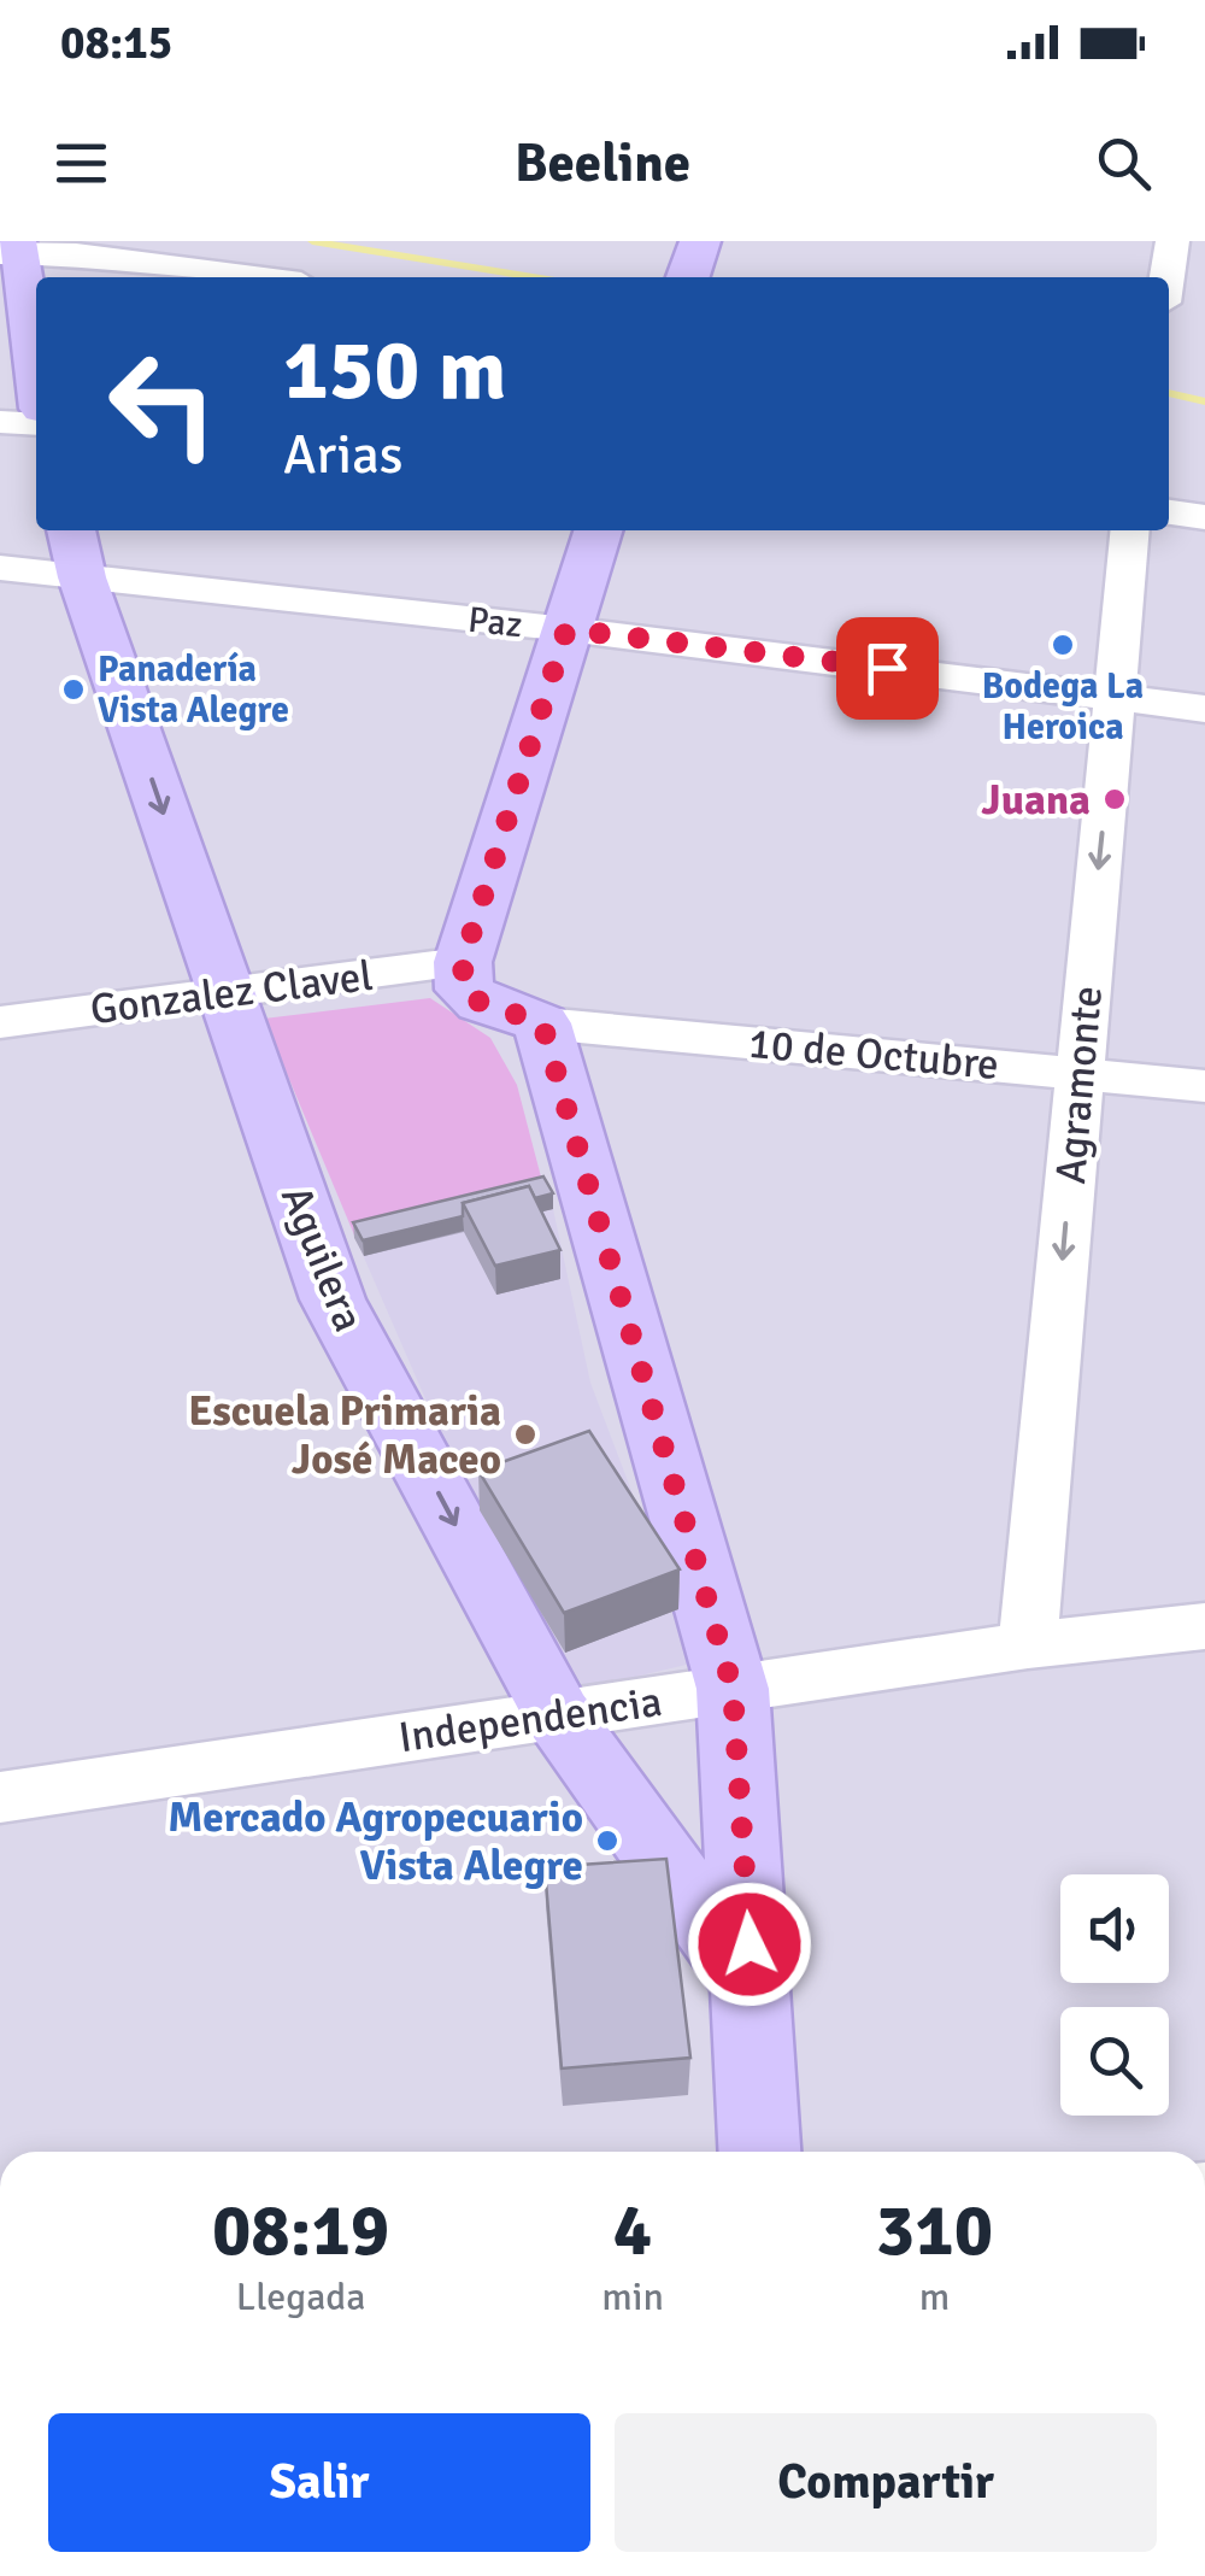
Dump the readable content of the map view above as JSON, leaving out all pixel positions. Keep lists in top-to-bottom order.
{
  "streets": {
    "street": [
      "Paz",
      "Gonzalez Clavel",
      "10 de Octubre",
      "Agramonte",
      "Aguilera",
      "Independencia"
    ]
  },
  "crossings": [
    ["Paz", "Agramonte"],
    ["Paz", "Aguilera"],
    ["Gonzalez Clavel", "Aguilera"],
    ["10 de Octubre", "Agramonte"],
    ["Agramonte", "Independencia"],
    ["Aguilera", "Independencia"]
  ],
  "places": [
    "Bodega La Heroica",
    "Panadería Vista Alegre",
    "Juana",
    "Escuela Primaria José Maceo",
    "Mercado Agropecuario Vista Alegre"
  ],
  "page": {
    "status": "08:15",
    "header": "Beeline",
    "turn": ["150 m", "Arias"],
    "eta": [
      "08:19",
      "Llegada",
      "4",
      "min",
      "310",
      "m"
    ],
    "buttons": ["Salir", "Compartir"]
  }
}
